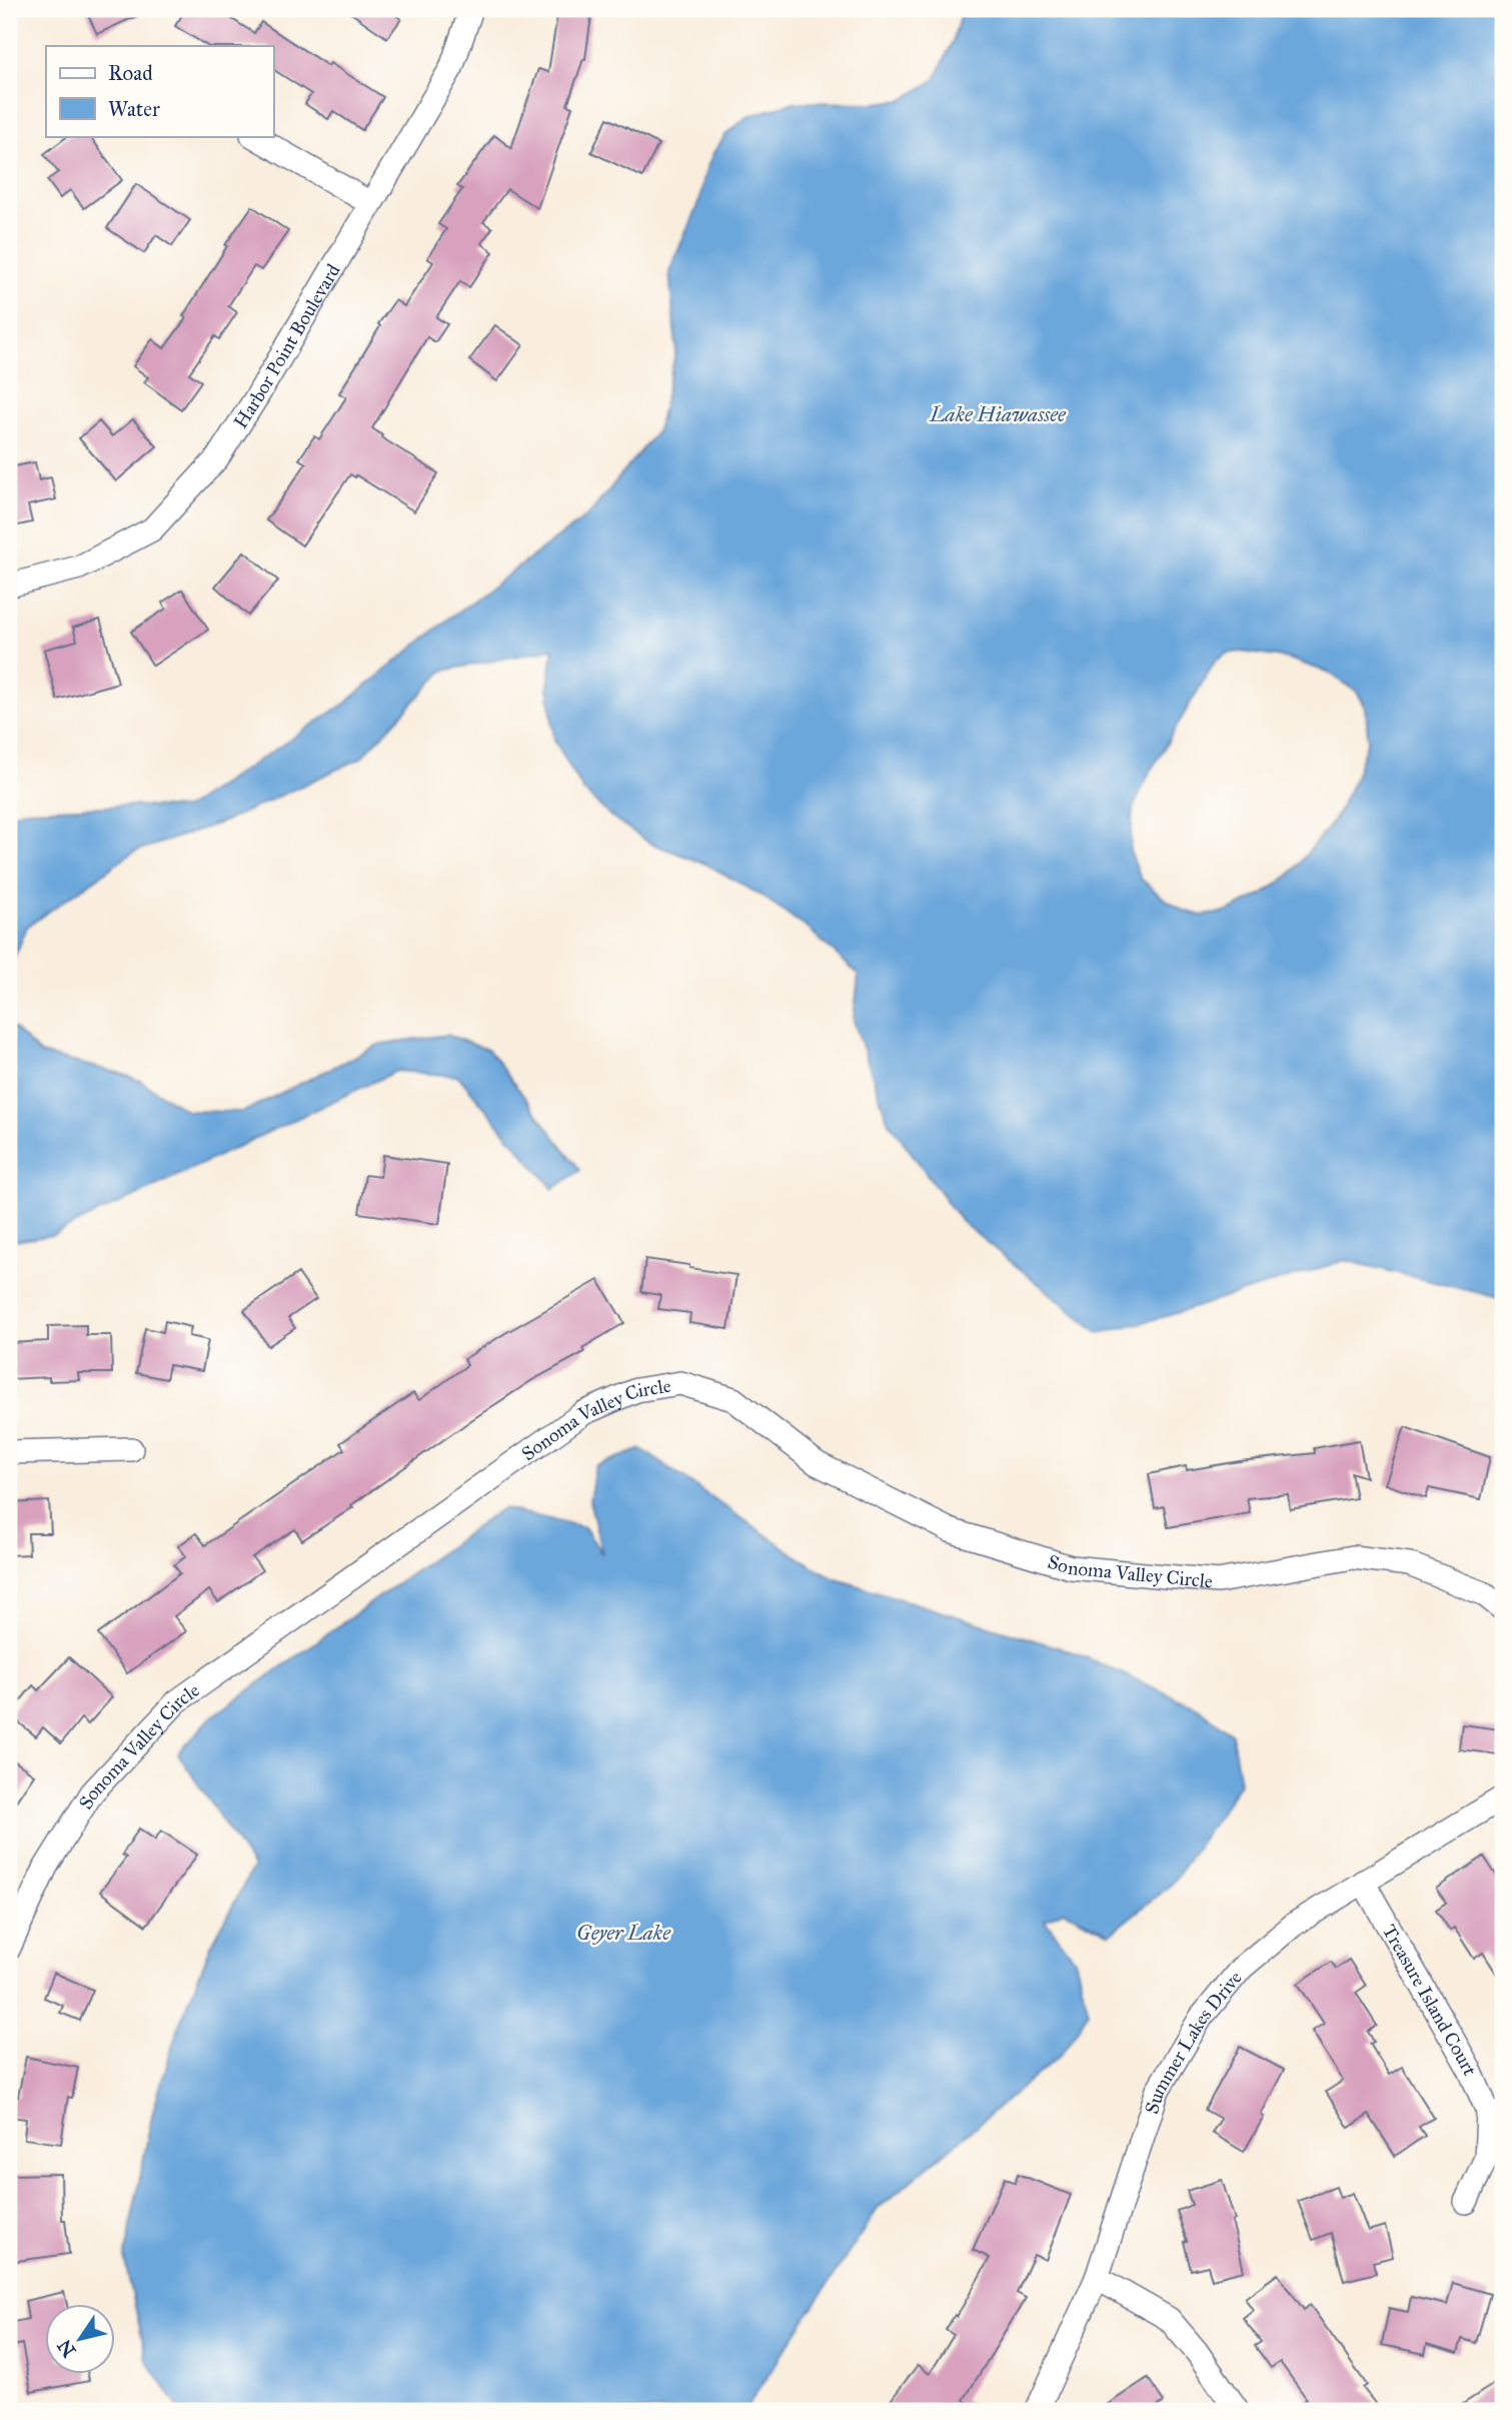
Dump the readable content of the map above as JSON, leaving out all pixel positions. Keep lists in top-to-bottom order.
{
  "streets": {
    "street": [
      "Harbor Point Boulevard",
      "Sonoma Valley Circle",
      "Treasure Island Court",
      "Summer Lakes Drive"
    ]
  },
  "crossings": [
    ["Treasure Island Court", "Summer Lakes Drive"]
  ],
  "water": ["Lake Hiawassee", "Geyer Lake"],
  "legend": ["Road", "Water"],
  "north": "bottom left"
}
